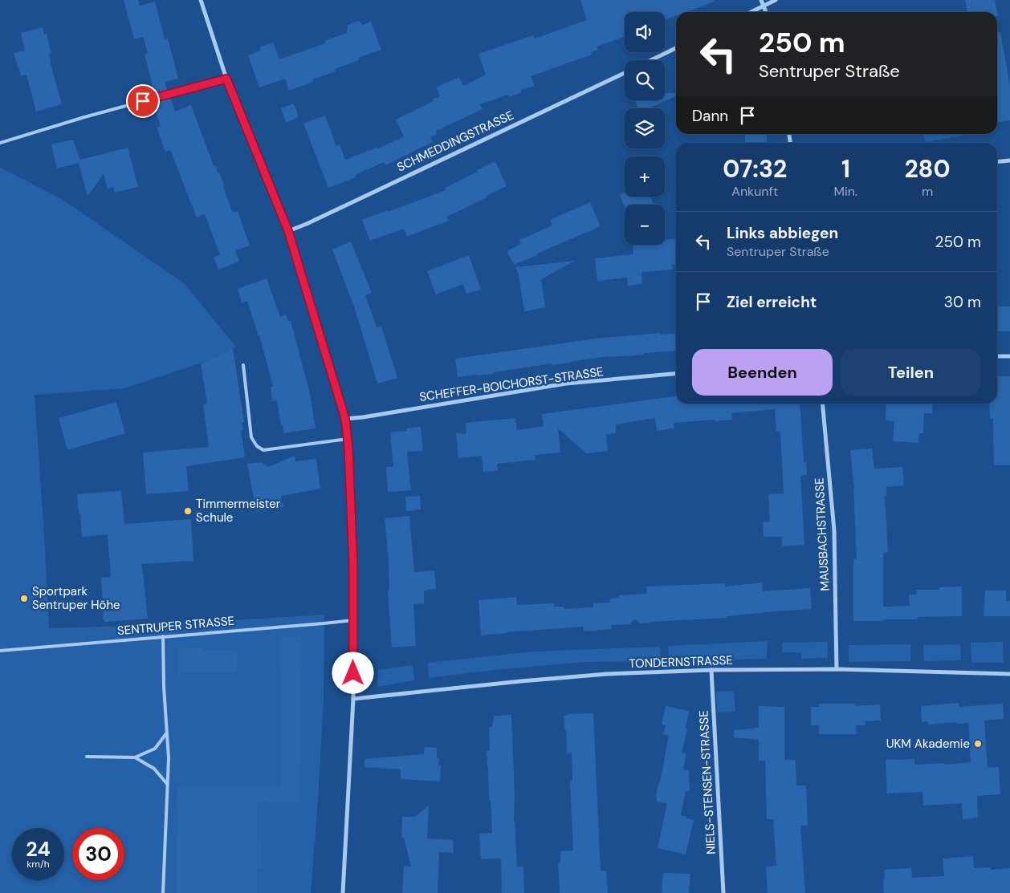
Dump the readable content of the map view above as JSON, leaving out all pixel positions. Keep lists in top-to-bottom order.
{
  "streets": {
    "street": [
      "SCHMEDDINGSTRASSE",
      "SCHEFFER-BOICHORST-STRASSE",
      "MAUSBACHSTRASSE",
      "TONDERNSTRASSE",
      "NIELS-STENSEN-STRASSE"
    ],
    "lane": ["SENTRUPER STRASSE"]
  },
  "crossings": [
    ["MAUSBACHSTRASSE", "TONDERNSTRASSE"],
    ["TONDERNSTRASSE", "NIELS-STENSEN-STRASSE"]
  ],
  "places": ["Timmermeister Schule", "Sportpark Sentruper Höhe", "UKM Akademie"],
  "page": {
    "map_buttons": ["+", "−"],
    "turn": ["250 m", "Sentruper Straße"],
    "then": "Dann",
    "eta": [
      "07:32",
      "Ankunft",
      "1",
      "Min.",
      "280",
      "m"
    ],
    "list": [
      {
        "name": "Links abbiegen",
        "note": "Sentruper Straße",
        "value": "250 m"
      },
      {
        "name": "Ziel erreicht",
        "value": "30 m"
      }
    ],
    "buttons": ["Beenden", "Teilen"],
    "speed": "24 km/h",
    "limit": "30"
  }
}
